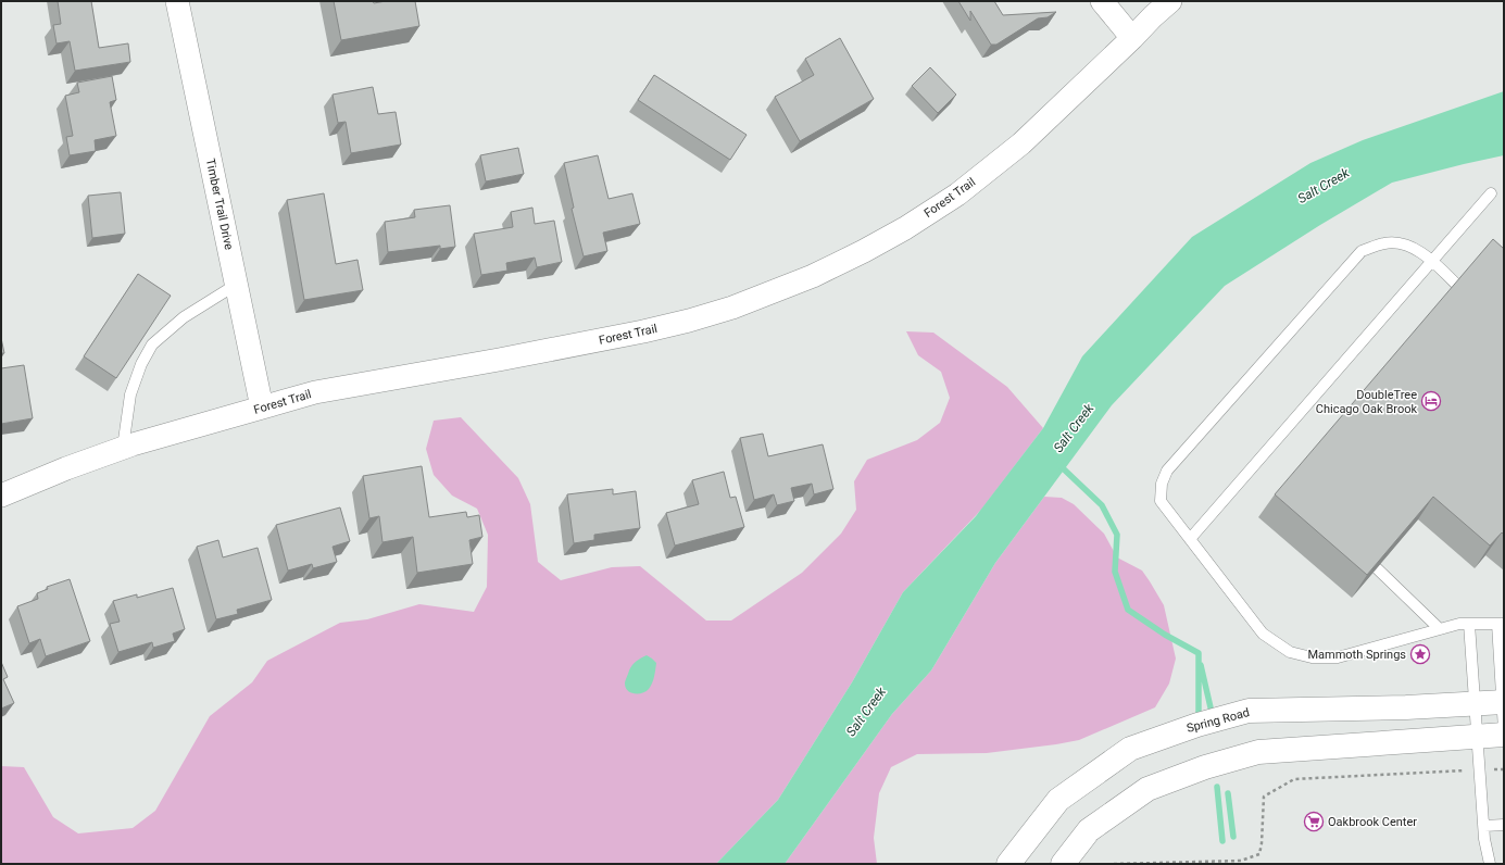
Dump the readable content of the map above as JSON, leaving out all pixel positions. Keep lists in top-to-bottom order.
{
  "streets": {
    "street": ["Forest Trail", "Timber Trail Drive", "Spring Road"]
  },
  "crossings": [
    ["Forest Trail", "Timber Trail Drive"]
  ],
  "water": ["Salt Creek"],
  "places": {
    "hotel": ["DoubleTree Chicago Oak Brook"],
    "place": ["Mammoth Springs"],
    "supermarket": ["Oakbrook Center"]
  }
}
